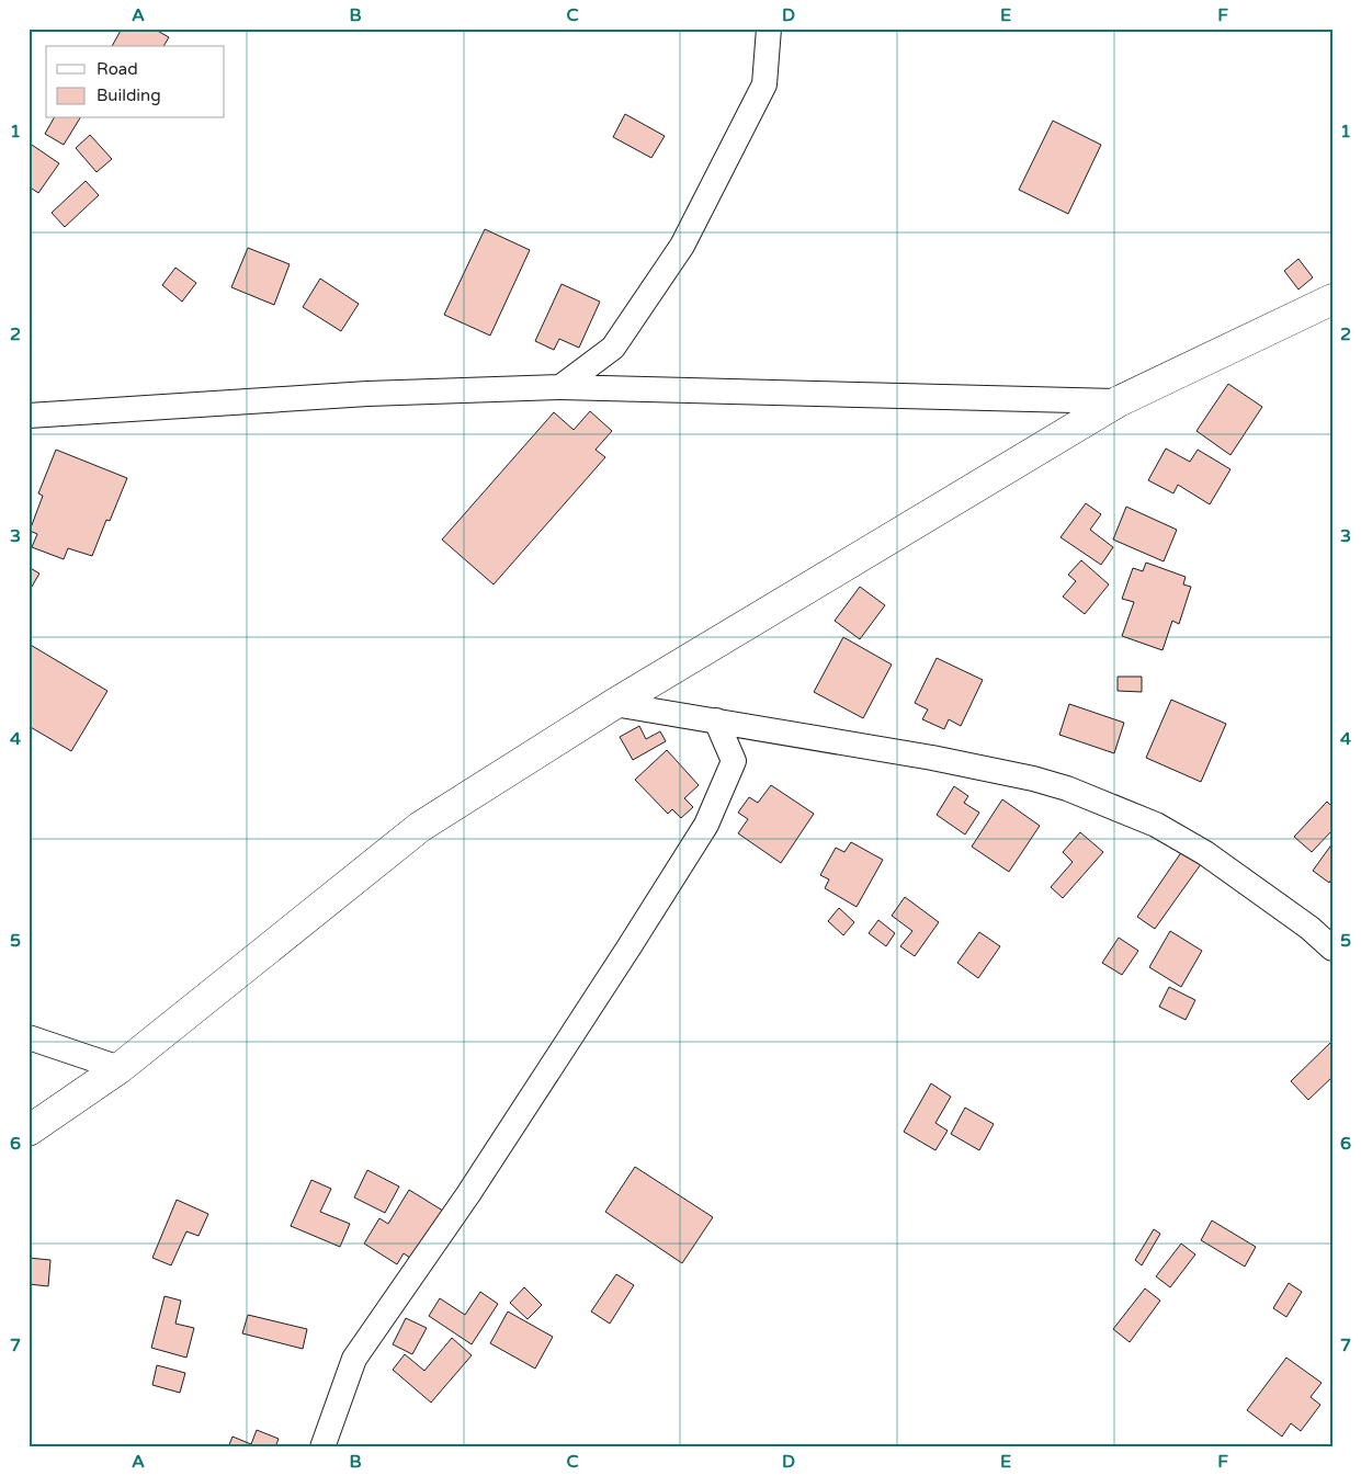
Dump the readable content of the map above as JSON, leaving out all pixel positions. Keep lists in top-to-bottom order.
{
  "legend": ["Road", "Building"],
  "grid": {
    "columns": [
      "A",
      "B",
      "C",
      "D",
      "E",
      "F"
    ],
    "rows": [
      "1",
      "2",
      "3",
      "4",
      "5",
      "6",
      "7"
    ]
  }
}
